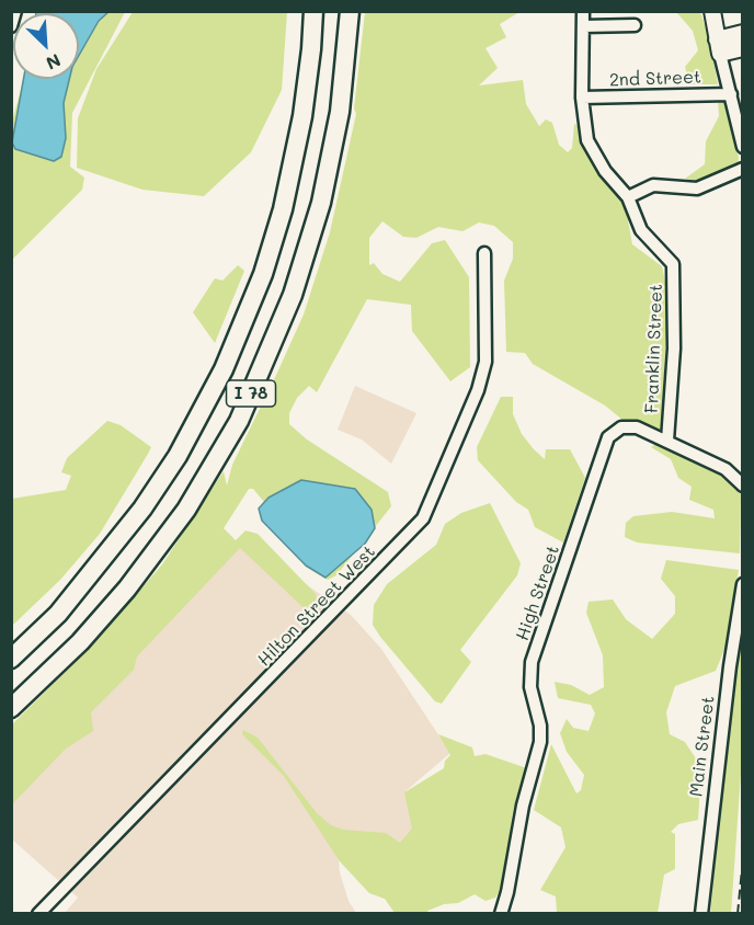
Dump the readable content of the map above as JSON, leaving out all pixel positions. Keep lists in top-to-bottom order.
{
  "streets": {
    "highway": ["I 78"],
    "street": [
      "2nd Street",
      "Franklin Street",
      "High Street",
      "Hilton Street West",
      "Main Street"
    ]
  },
  "crossings": [
    ["2nd Street", "Franklin Street"],
    ["Franklin Street", "High Street"]
  ],
  "north": "bottom right"
}
